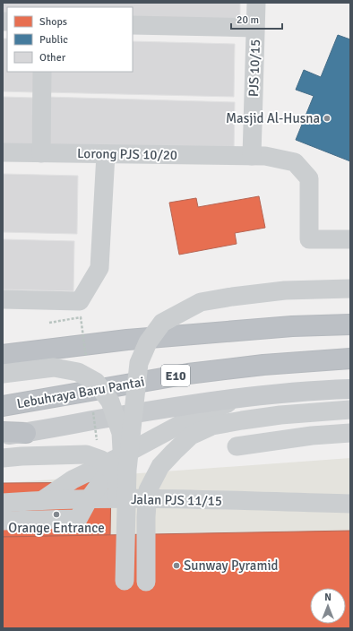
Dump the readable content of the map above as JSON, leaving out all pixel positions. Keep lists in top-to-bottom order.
{
  "streets": {
    "highway": ["E10", "Lebuhraya Baru Pantai"],
    "street": ["PJS 10/15", "Lorong PJS 10/20", "Jalan PJS 11/15"]
  },
  "crossings": [
    ["PJS 10/15", "Lorong PJS 10/20"]
  ],
  "places": ["Masjid Al-Husna", "Orange Entrance", "Sunway Pyramid"],
  "legend": ["Shops", "Public", "Other"],
  "scale_bar": "20 m",
  "north": "top"
}
